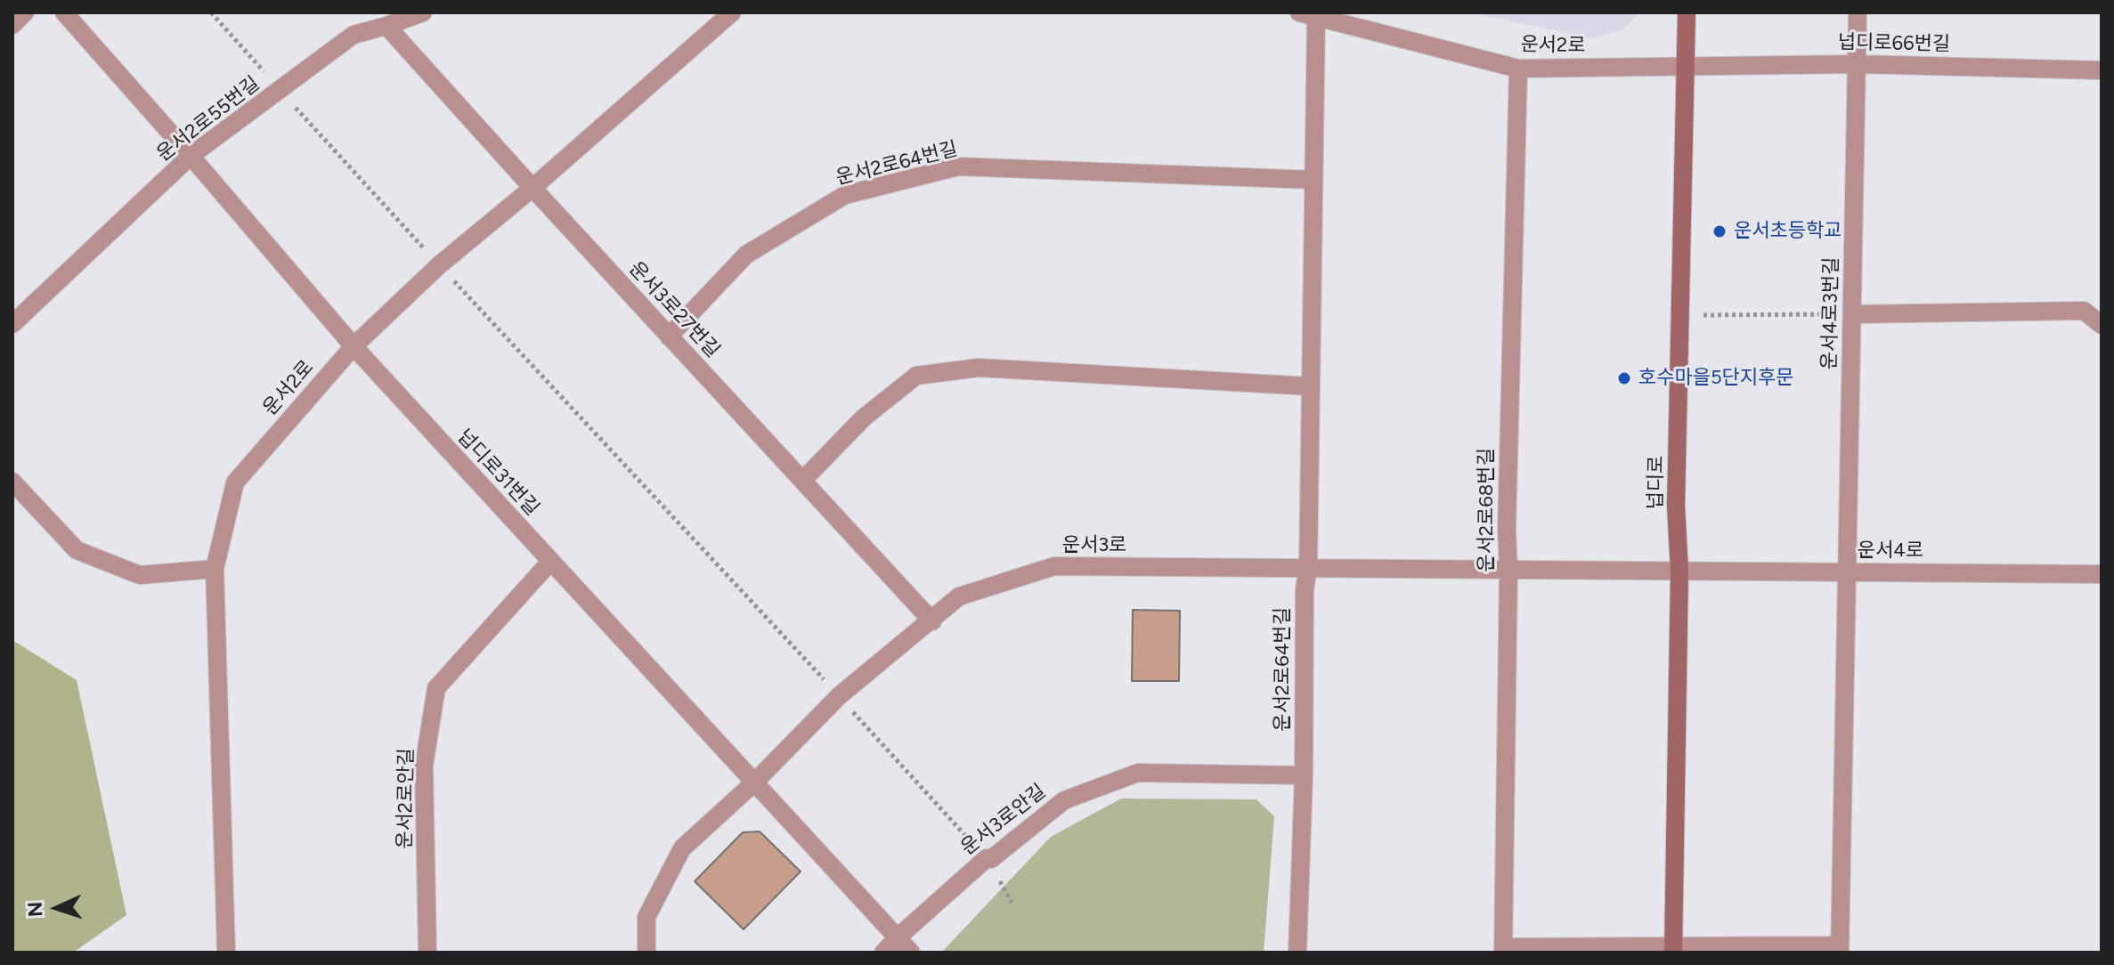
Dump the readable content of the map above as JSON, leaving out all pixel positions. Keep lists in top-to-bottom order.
{
  "streets": {
    "street": [
      "넙디로66번길",
      "운서2로",
      "운서2로55번길",
      "운서2로64번길",
      "운서3로27번길",
      "운서4로3번길",
      "넙디로31번길",
      "넙디로",
      "운서2로68번길",
      "운서3로",
      "운서4로",
      "운서2로안길",
      "운서3로안길"
    ]
  },
  "crossings": [
    ["넙디로66번길", "운서2로"],
    ["넙디로66번길", "운서4로3번길"],
    ["넙디로66번길", "넙디로"],
    ["운서2로", "운서2로64번길"],
    ["운서2로", "운서3로27번길"],
    ["운서2로", "넙디로31번길"],
    ["운서2로", "넙디로"],
    ["운서2로", "운서2로68번길"],
    ["운서2로55번길", "운서3로27번길"],
    ["운서2로55번길", "넙디로31번길"],
    ["운서2로64번길", "운서3로27번길"],
    ["운서2로64번길", "운서3로"],
    ["운서2로64번길", "운서3로안길"],
    ["운서3로27번길", "운서3로"],
    ["운서4로3번길", "운서4로"],
    ["넙디로31번길", "운서3로"],
    ["넙디로31번길", "운서2로안길"],
    ["넙디로31번길", "운서3로안길"],
    ["넙디로", "운서3로"],
    ["넙디로", "운서4로"],
    ["운서2로68번길", "운서3로"],
    ["운서3로", "운서4로"]
  ],
  "places": ["운서초등학교", "호수마을5단지후문"],
  "north": "left"
}
